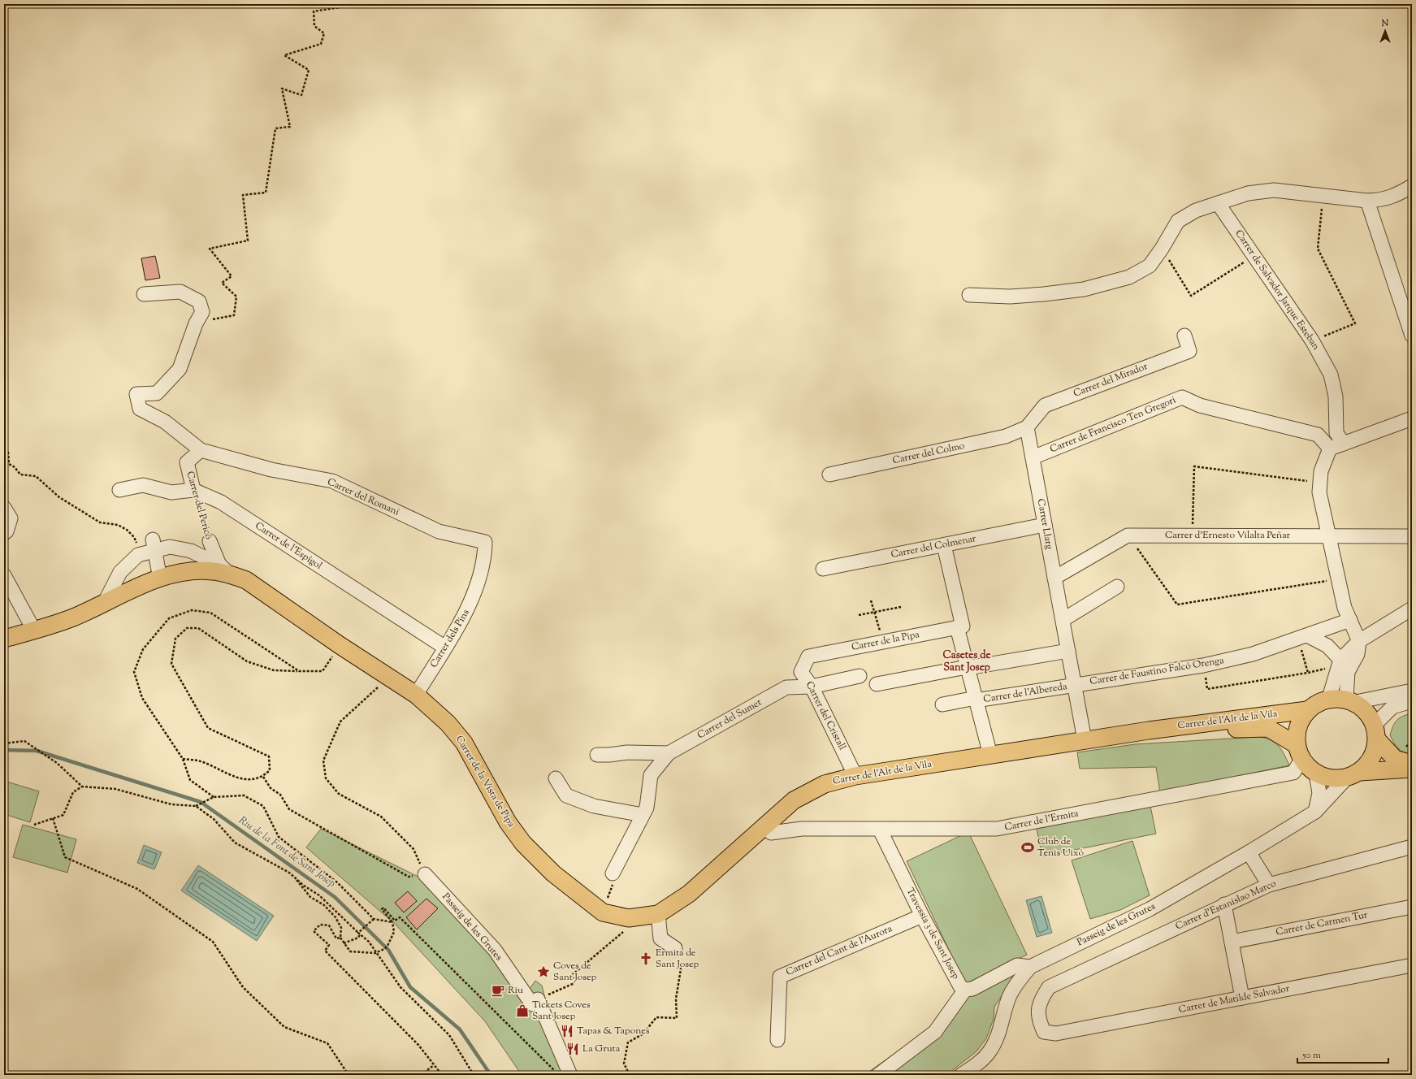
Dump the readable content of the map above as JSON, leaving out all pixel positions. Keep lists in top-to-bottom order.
{
  "streets": {
    "main road": ["Carrer de l'Alt de la Vila", "Carrer de la Vista de Pipa"],
    "street": [
      "Carrer de Salvador Jarque Esteban",
      "Carrer del Mirador",
      "Carrer de Francisco Ten Gregori",
      "Carrer del Colmo",
      "Carrer del Romaní",
      "Carrer del Pericó",
      "Carrer Llarg",
      "Carrer d'Ernesto Vilalta Peñar",
      "Carrer de l'Espígol",
      "Carrer del Colmenar",
      "Carrer dels Pins",
      "Carrer de la Pipa",
      "Carrer de Faustino Falcó Orenga",
      "Carrer de l'Albereda",
      "Carrer del Cristall",
      "Carrer del Sumet",
      "Carrer de l'Ermita",
      "Carrer d'Estanislao Marco",
      "Carrer de Carmen Tur",
      "Passeig de les Grutes",
      "Travessia 3 de Sant Josep",
      "Carrer del Cant de l'Aurora",
      "Carrer de Matilde Salvador"
    ]
  },
  "crossings": [
    ["Carrer del Mirador", "Carrer del Colmo"],
    ["Carrer del Mirador", "Carrer Llarg"],
    ["Carrer de Francisco Ten Gregori", "Carrer Llarg"],
    ["Carrer del Colmo", "Carrer Llarg"],
    ["Carrer del Romaní", "Carrer del Pericó"],
    ["Carrer del Romaní", "Carrer dels Pins"],
    ["Carrer del Pericó", "Carrer de l'Espígol"],
    ["Carrer del Pericó", "Carrer de la Vista de Pipa"],
    ["Carrer Llarg", "Carrer del Colmenar"],
    ["Carrer Llarg", "Carrer de Faustino Falcó Orenga"],
    ["Carrer Llarg", "Carrer de l'Albereda"],
    ["Carrer Llarg", "Carrer de l'Alt de la Vila"],
    ["Carrer de l'Espígol", "Carrer dels Pins"],
    ["Carrer dels Pins", "Carrer de la Vista de Pipa"],
    ["Carrer de la Pipa", "Carrer del Cristall"],
    ["Carrer de Faustino Falcó Orenga", "Carrer de l'Albereda"],
    ["Carrer del Cristall", "Carrer del Sumet"],
    ["Carrer del Cristall", "Carrer de l'Alt de la Vila"],
    ["Carrer de l'Alt de la Vila", "Carrer de la Vista de Pipa"],
    ["Carrer de l'Alt de la Vila", "Carrer de l'Ermita"],
    ["Carrer de l'Alt de la Vila", "Passeig de les Grutes"],
    ["Carrer de l'Ermita", "Passeig de les Grutes"],
    ["Carrer de l'Ermita", "Travessia 3 de Sant Josep"],
    ["Carrer d'Estanislao Marco", "Carrer de Matilde Salvador"],
    ["Passeig de les Grutes", "Travessia 3 de Sant Josep"],
    ["Travessia 3 de Sant Josep", "Carrer del Cant de l'Aurora"]
  ],
  "districts": ["Casetes de Sant Josep"],
  "water": ["Riu de la Font de Sant Josep"],
  "places": {
    "sports": ["Club de Tenis Uixó"],
    "church": ["Ermita de Sant Josep"],
    "place": ["Coves de Sant Josep"],
    "cafe": ["Riu"],
    "shop": ["Tickets Coves Sant Josep"],
    "restaurant": ["Tapas & Tapones", "La Gruta"]
  },
  "scale_bar": "50 m",
  "north": "top"
}
